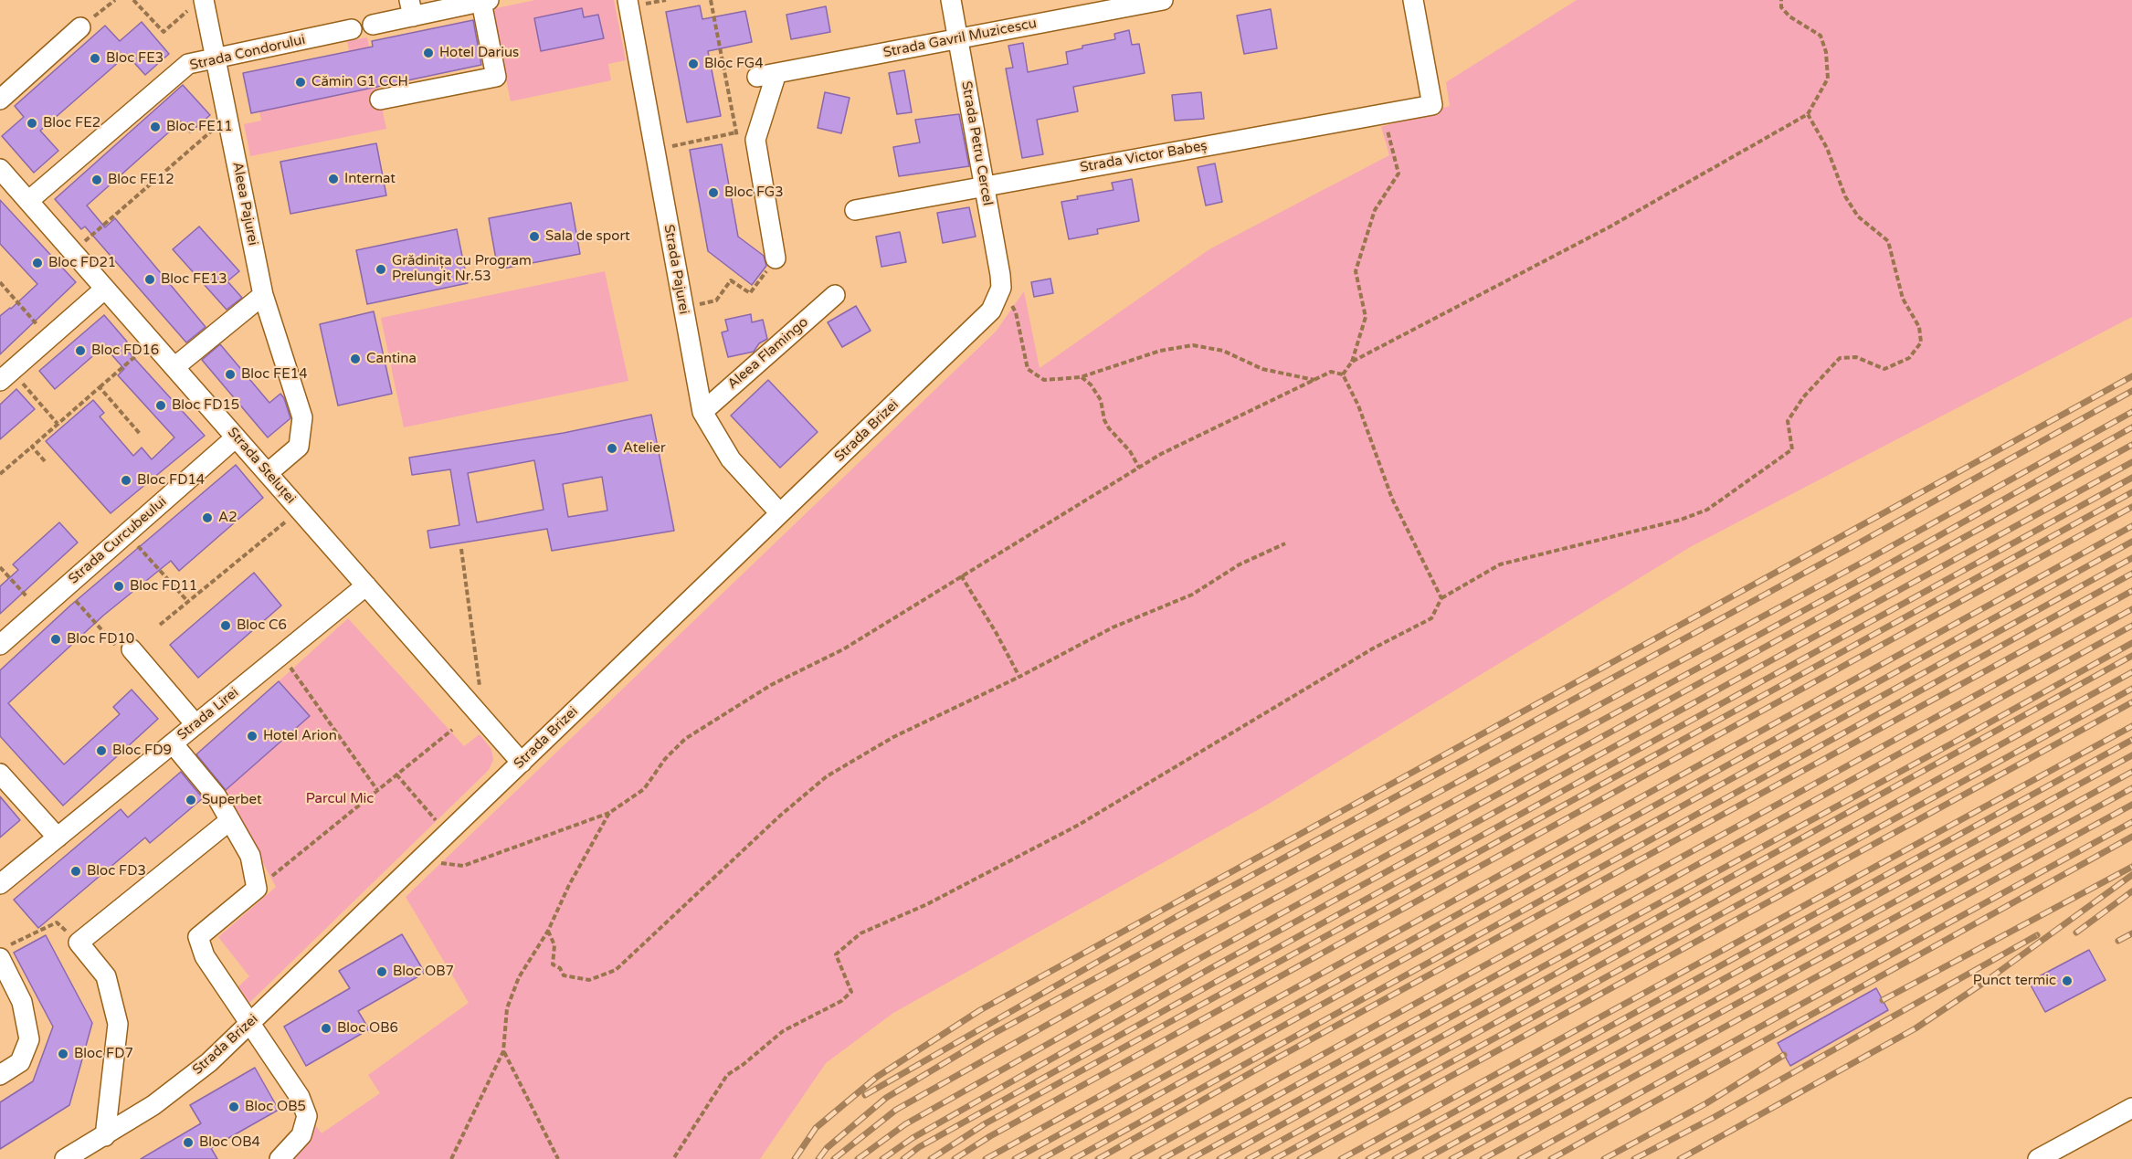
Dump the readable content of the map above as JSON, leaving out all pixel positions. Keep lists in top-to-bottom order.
{
  "streets": {
    "street": [
      "Strada Gavril Muzicescu",
      "Strada Condorului",
      "Strada Petru Cercel",
      "Strada Victor Babeș",
      "Aleea Pajurei",
      "Strada Pajurei",
      "Aleea Flamingo",
      "Strada Brizei",
      "Strada Steluței",
      "Strada Curcubeului",
      "Strada Lirei"
    ]
  },
  "crossings": [
    ["Strada Gavril Muzicescu", "Strada Petru Cercel"],
    ["Strada Condorului", "Aleea Pajurei"],
    ["Strada Condorului", "Strada Steluței"],
    ["Strada Petru Cercel", "Strada Victor Babeș"],
    ["Strada Petru Cercel", "Strada Brizei"],
    ["Aleea Pajurei", "Strada Steluței"],
    ["Strada Pajurei", "Aleea Flamingo"],
    ["Strada Pajurei", "Strada Brizei"],
    ["Strada Brizei", "Strada Steluței"],
    ["Strada Steluței", "Strada Curcubeului"],
    ["Strada Steluței", "Strada Lirei"]
  ],
  "parks": ["Parcul Mic"],
  "places": [
    "Hotel Darius",
    "Bloc FE3",
    "Bloc FG4",
    "Cămin G1 CCH",
    "Bloc FE2",
    "Bloc FE11",
    "Internat",
    "Bloc FE12",
    "Bloc FG3",
    "Sala de sport",
    "Bloc FD21",
    "Grădinița cu Program Prelungit Nr.53",
    "Bloc FE13",
    "Bloc FD16",
    "Cantina",
    "Bloc FE14",
    "Bloc FD15",
    "Atelier",
    "Bloc FD14",
    "A2",
    "Bloc FD11",
    "Bloc C6",
    "Bloc FD10",
    "Hotel Arion",
    "Bloc FD9",
    "Superbet",
    "Bloc FD3",
    "Bloc OB7",
    "Punct termic",
    "Bloc OB6",
    "Bloc FD7",
    "Bloc OB5",
    "Bloc OB4"
  ]
}
